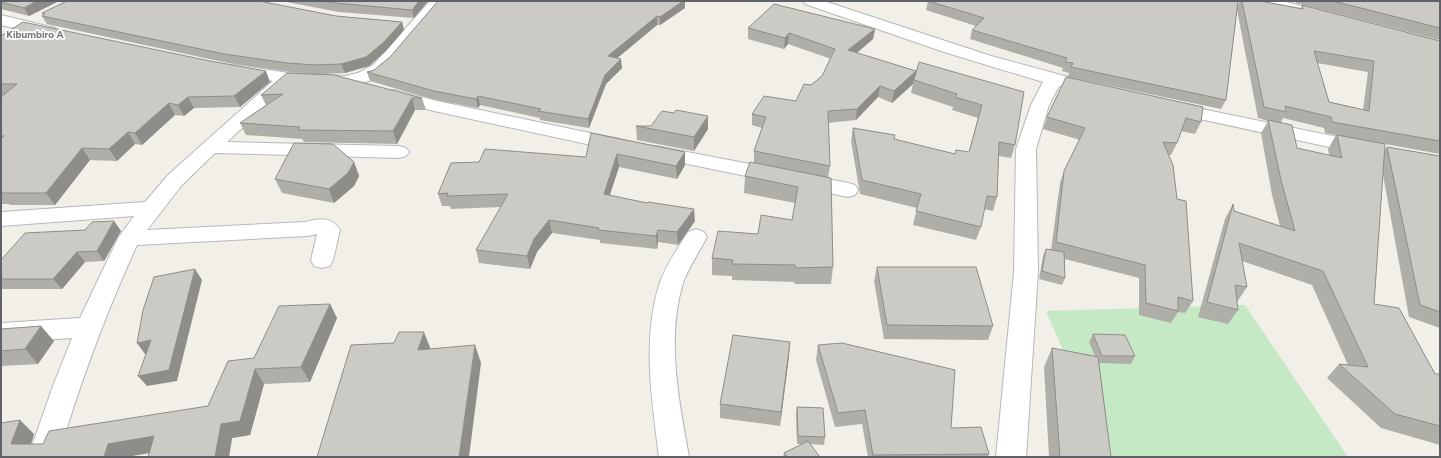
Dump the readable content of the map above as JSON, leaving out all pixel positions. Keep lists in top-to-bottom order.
{
  "districts": ["Kibumbiro A"]
}
